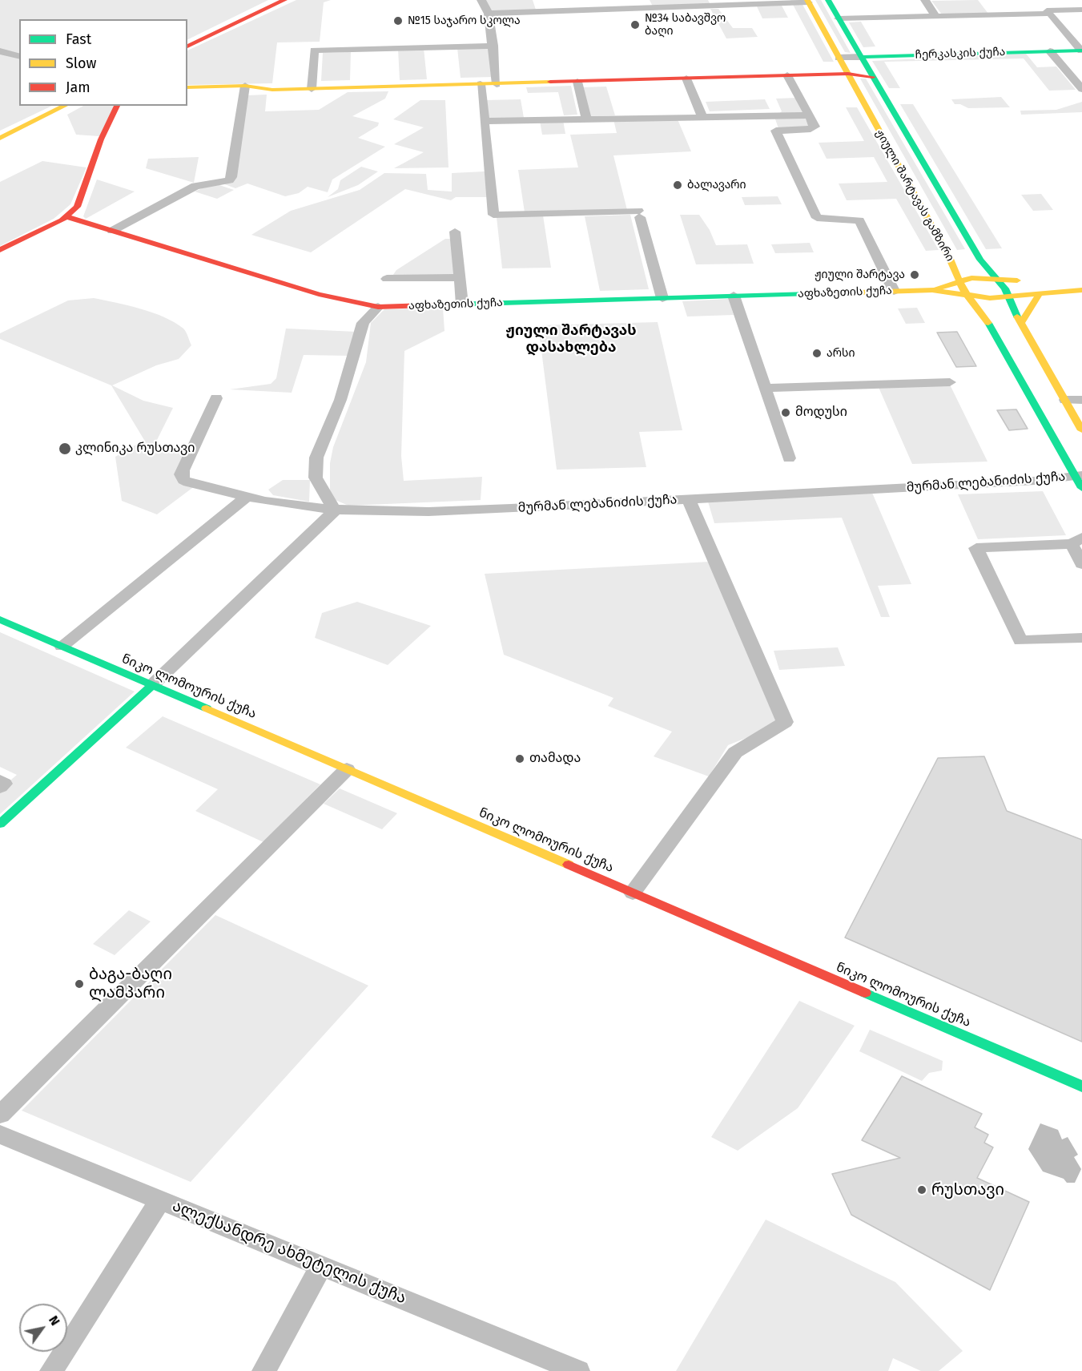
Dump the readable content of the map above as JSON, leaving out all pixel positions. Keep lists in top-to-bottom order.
{
  "streets": {
    "main road": [
      "ჩერკასკის ქუჩა",
      "ჟიული შარტავას გამზირი",
      "აფხაზეთის ქუჩა",
      "ნიკო ლომოურის ქუჩა"
    ],
    "street": ["მურმან ლებანიძის ქუჩა", "ალექსანდრე ახმეტელის ქუჩა"]
  },
  "crossings": [
    ["ჩერკასკის ქუჩა", "ჟიული შარტავას გამზირი"],
    ["ჟიული შარტავას გამზირი", "აფხაზეთის ქუჩა"],
    ["ჟიული შარტავას გამზირი", "მურმან ლებანიძის ქუჩა"]
  ],
  "districts": ["ჟიული შარტავას დასახლება"],
  "places": [
    "№15 საჯარო სკოლა",
    "№34 საბავშვო ბაღი",
    "ბალავარი",
    "ჟიული შარტავა",
    "არსი",
    "მოდუსი",
    "კლინიკა რუსთავი",
    "თამადა",
    "ბაგა-ბაღი ლამპარი",
    "რუსთავი"
  ],
  "legend": ["Fast", "Slow", "Jam"],
  "north": "top right"
}
